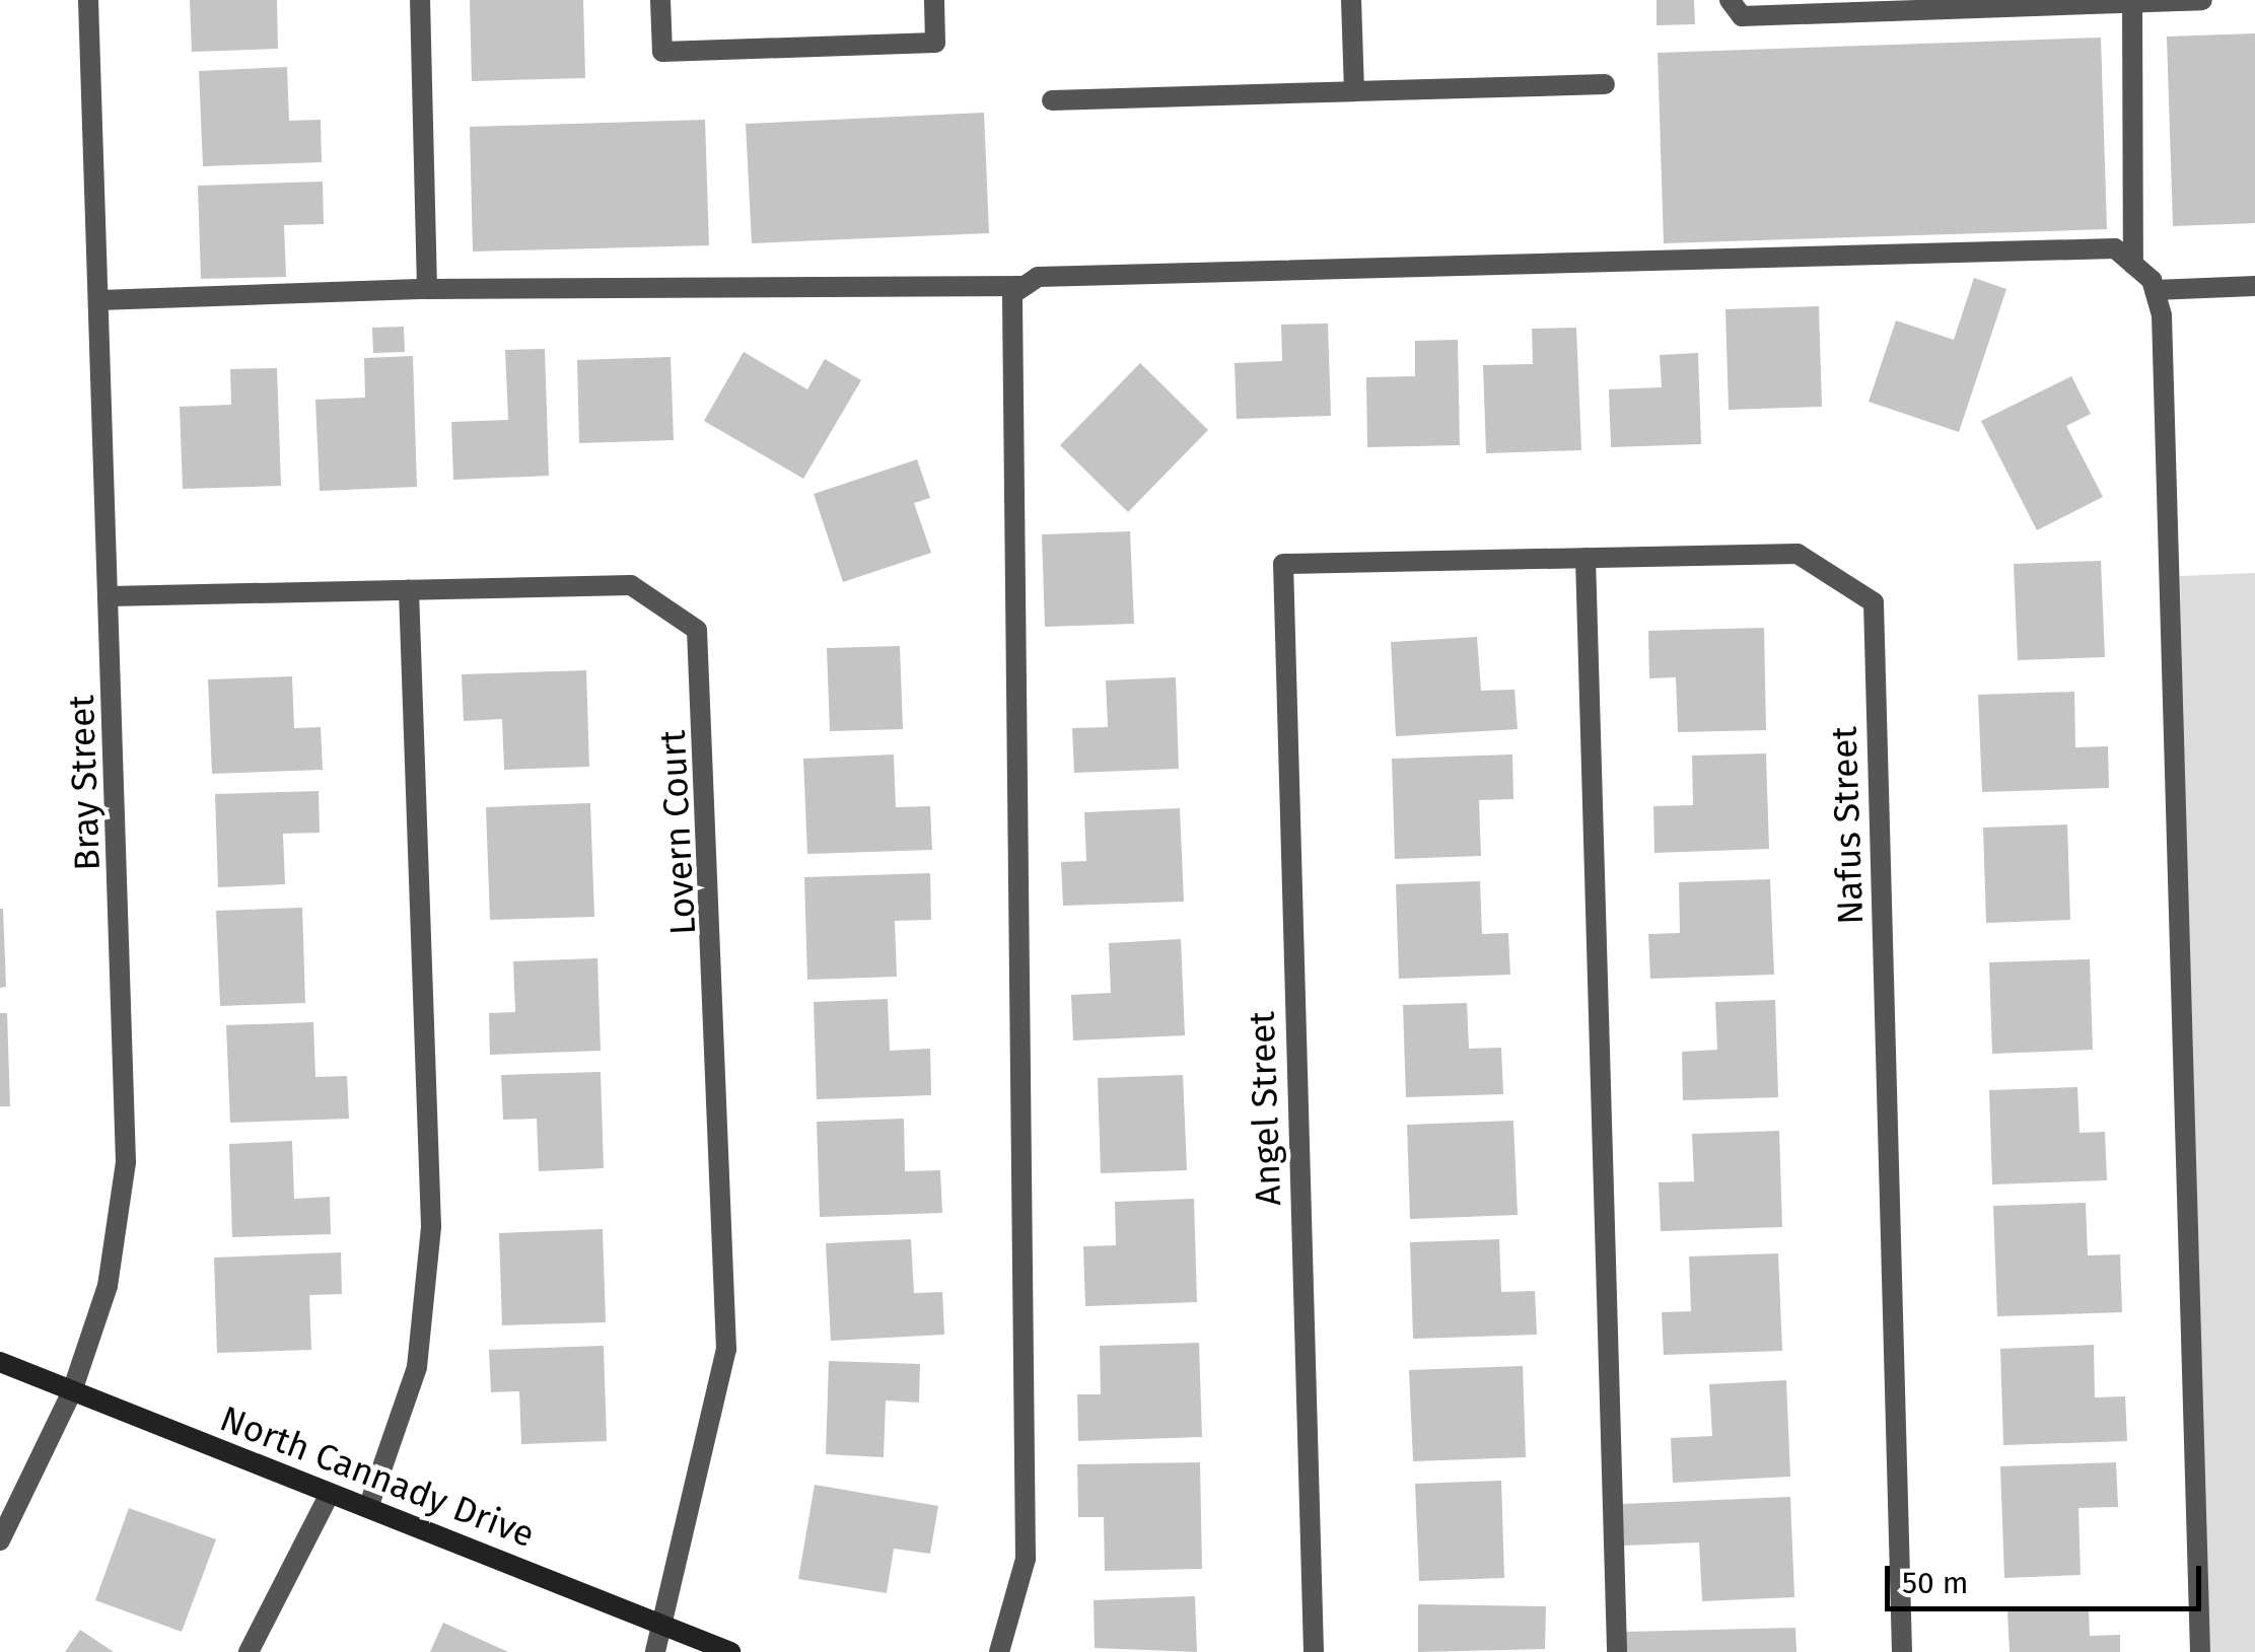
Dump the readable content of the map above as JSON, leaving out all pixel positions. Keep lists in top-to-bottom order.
{
  "streets": {
    "street": [
      "Bray Street",
      "Nafus Street",
      "Lovern Court",
      "Angel Street",
      "North Cannady Drive"
    ]
  },
  "crossings": [
    ["Bray Street", "Lovern Court"],
    ["Bray Street", "North Cannady Drive"],
    ["Nafus Street", "Angel Street"],
    ["Lovern Court", "North Cannady Drive"]
  ],
  "scale_bar": "50 m"
}
